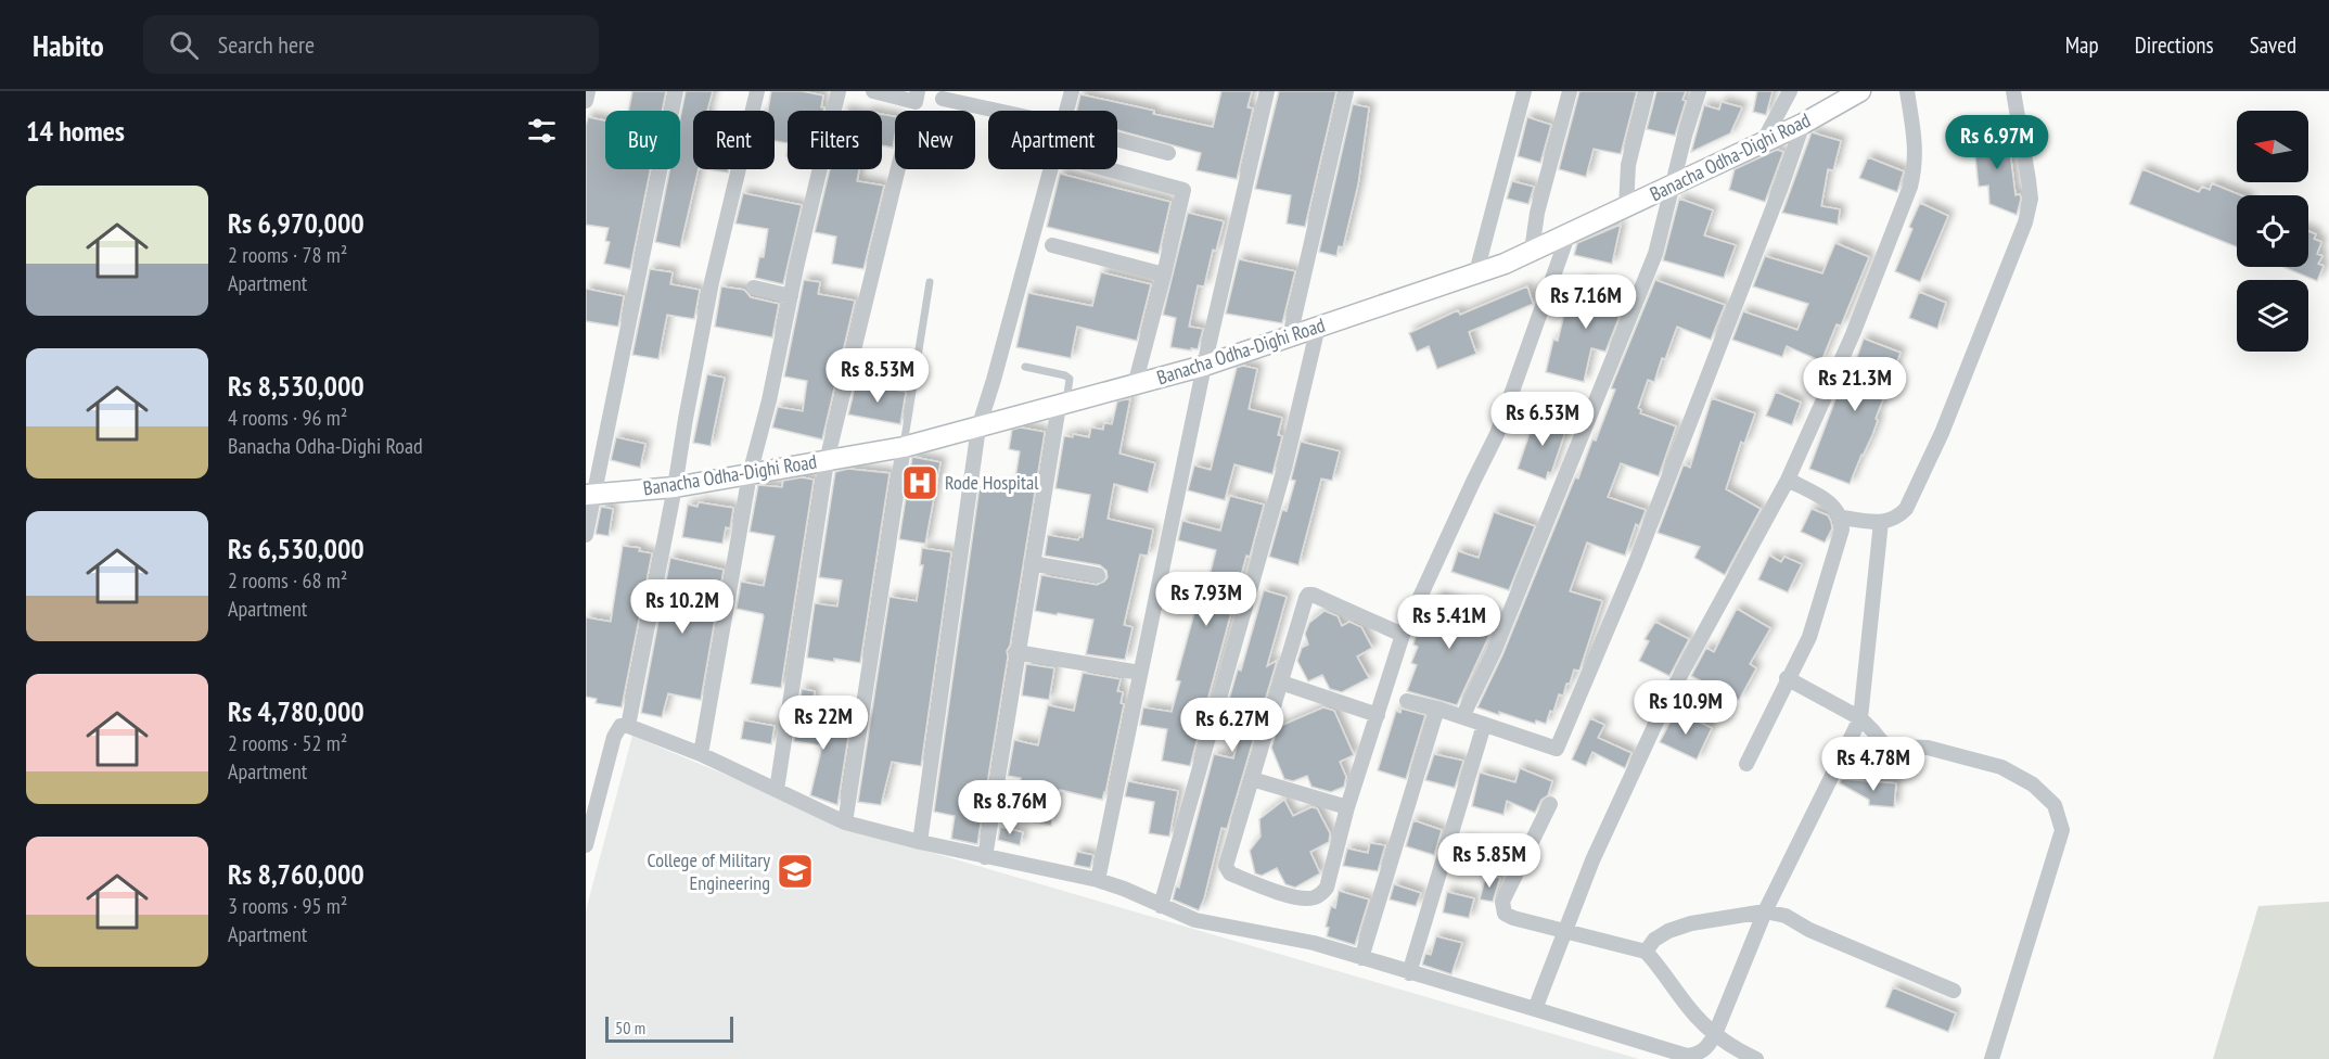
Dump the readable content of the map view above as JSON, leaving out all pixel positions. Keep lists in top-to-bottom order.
{
  "streets": {
    "street": ["Banacha Odha-Dighi Road"]
  },
  "places": {
    "hospital": ["Rode Hospital"],
    "school or university": ["College of Military Engineering"]
  },
  "scale_bar": "50 m",
  "north": "left",
  "page": {
    "header": "Habito",
    "search": "Search here",
    "nav": ["Map", "Directions", "Saved"],
    "heading": "14 homes",
    "chip": [
      "Buy",
      "Rent",
      "Filters",
      "New",
      "Apartment"
    ],
    "price": [
      "Rs 6.97M",
      "Rs 7.16M",
      "Rs 8.53M",
      "Rs 21.3M",
      "Rs 6.53M",
      "Rs 7.93M",
      "Rs 10.2M",
      "Rs 5.41M",
      "Rs 10.9M",
      "Rs 22M",
      "Rs 6.27M",
      "Rs 4.78M",
      "Rs 8.76M",
      "Rs 5.85M"
    ],
    "list": [
      {
        "name": "Rs 6,970,000",
        "note": "2 rooms · 78 m² · Apartment"
      },
      {
        "name": "Rs 8,530,000",
        "note": "4 rooms · 96 m² · Banacha Odha-Dighi Road"
      },
      {
        "name": "Rs 6,530,000",
        "note": "2 rooms · 68 m² · Apartment"
      },
      {
        "name": "Rs 4,780,000",
        "note": "2 rooms · 52 m² · Apartment"
      },
      {
        "name": "Rs 8,760,000",
        "note": "3 rooms · 95 m² · Apartment"
      }
    ],
    "scale": "50 m"
  }
}
